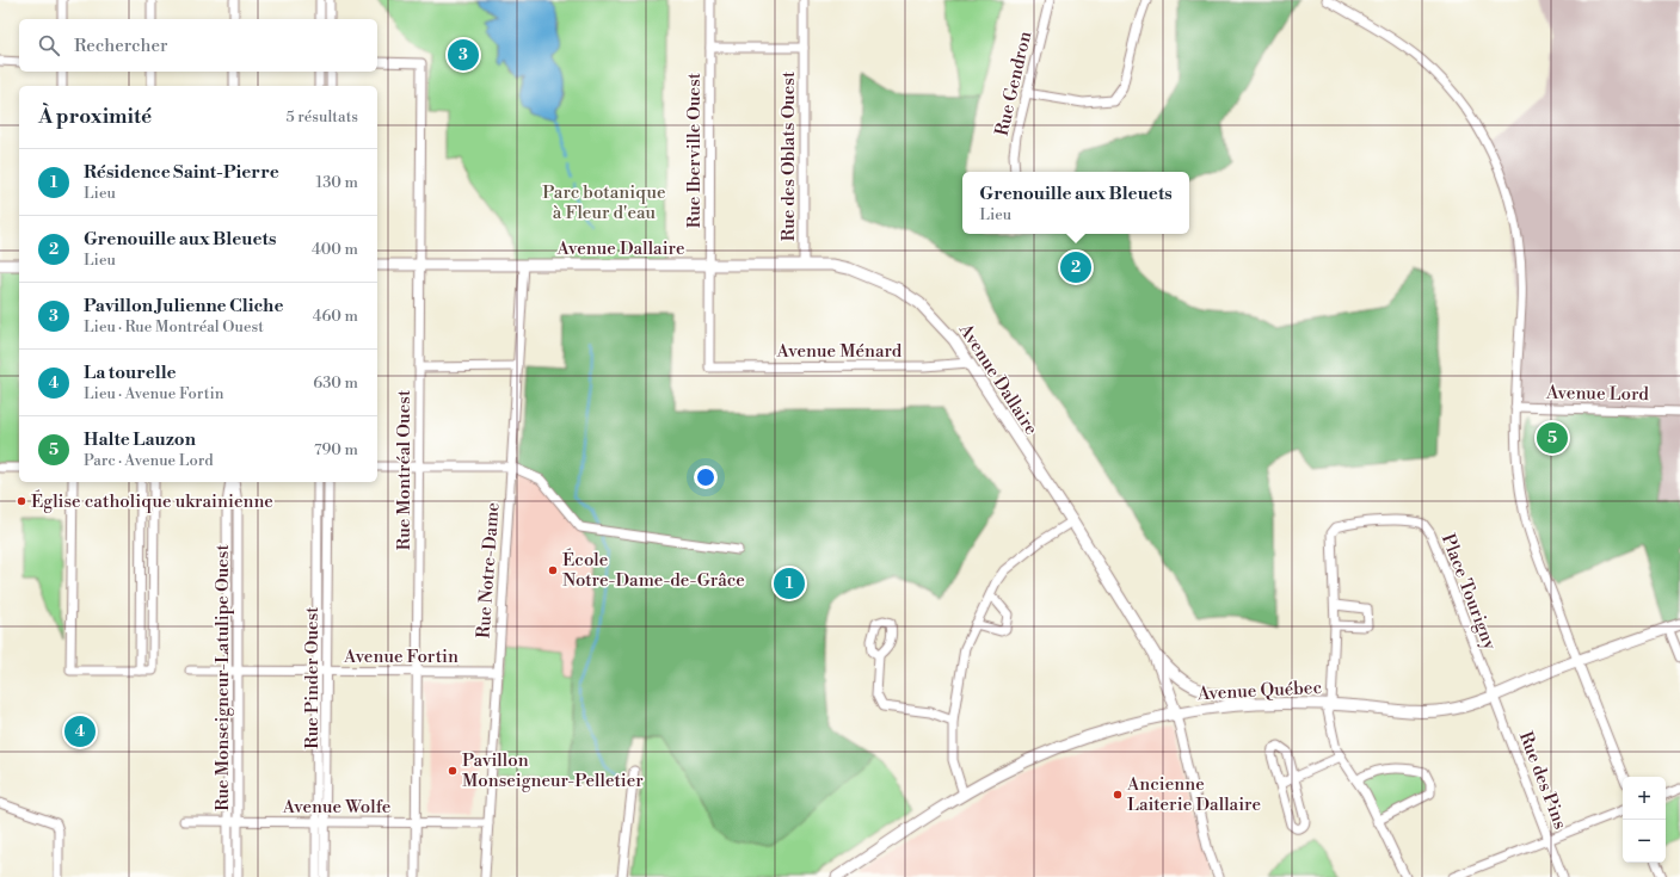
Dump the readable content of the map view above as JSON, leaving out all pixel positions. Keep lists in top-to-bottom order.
{
  "streets": {
    "street": [
      "Rue Gendron",
      "Rue Iberville Ouest",
      "Rue des Oblats Ouest",
      "Avenue Dallaire",
      "Avenue Ménard",
      "Avenue Lord",
      "Rue Montréal Ouest",
      "Rue Notre-Dame",
      "Place Tourigny",
      "Avenue Fortin",
      "Rue Monseigneur-Latulipe Ouest",
      "Rue Pinder Ouest",
      "Avenue Québec",
      "Rue des Pins",
      "Avenue Wolfe"
    ]
  },
  "crossings": [
    ["Rue Iberville Ouest", "Avenue Dallaire"],
    ["Rue Iberville Ouest", "Avenue Ménard"],
    ["Rue des Oblats Ouest", "Avenue Dallaire"],
    ["Avenue Dallaire", "Avenue Ménard"],
    ["Avenue Dallaire", "Rue Montréal Ouest"],
    ["Avenue Dallaire", "Rue Notre-Dame"],
    ["Avenue Dallaire", "Avenue Québec"],
    ["Rue Montréal Ouest", "Avenue Fortin"],
    ["Rue Montréal Ouest", "Avenue Wolfe"],
    ["Rue Notre-Dame", "Avenue Fortin"],
    ["Rue Notre-Dame", "Avenue Wolfe"],
    ["Place Tourigny", "Avenue Québec"],
    ["Place Tourigny", "Rue des Pins"],
    ["Avenue Fortin", "Rue Monseigneur-Latulipe Ouest"],
    ["Avenue Fortin", "Rue Pinder Ouest"],
    ["Rue Monseigneur-Latulipe Ouest", "Avenue Wolfe"],
    ["Rue Pinder Ouest", "Avenue Wolfe"],
    ["Avenue Québec", "Rue des Pins"]
  ],
  "parks": ["Parc botanique à Fleur d'eau"],
  "places": [
    "Église catholique ukrainienne",
    "École Notre-Dame-de-Grâce",
    "Pavillon Monseigneur-Pelletier",
    "Ancienne Laiterie Dallaire"
  ],
  "page": {
    "search": "Rechercher",
    "pins": [
      "3",
      "2",
      "5",
      "1",
      "4"
    ],
    "heading": ["À proximité", "5 résultats"],
    "list": [
      {
        "mark": "1",
        "name": "Résidence Saint-Pierre",
        "note": "Lieu",
        "value": "130 m"
      },
      {
        "mark": "2",
        "name": "Grenouille aux Bleuets",
        "note": "Lieu",
        "value": "400 m"
      },
      {
        "mark": "3",
        "name": "Pavillon Julienne Cliche",
        "note": "Lieu · Rue Montréal Ouest",
        "value": "460 m"
      },
      {
        "mark": "4",
        "name": "La tourelle",
        "note": "Lieu · Avenue Fortin",
        "value": "630 m"
      },
      {
        "mark": "5",
        "name": "Halte Lauzon",
        "note": "Parc · Avenue Lord",
        "value": "790 m"
      }
    ],
    "popup": ["Grenouille aux Bleuets", "Lieu"],
    "map_buttons": ["+", "−"]
  }
}
